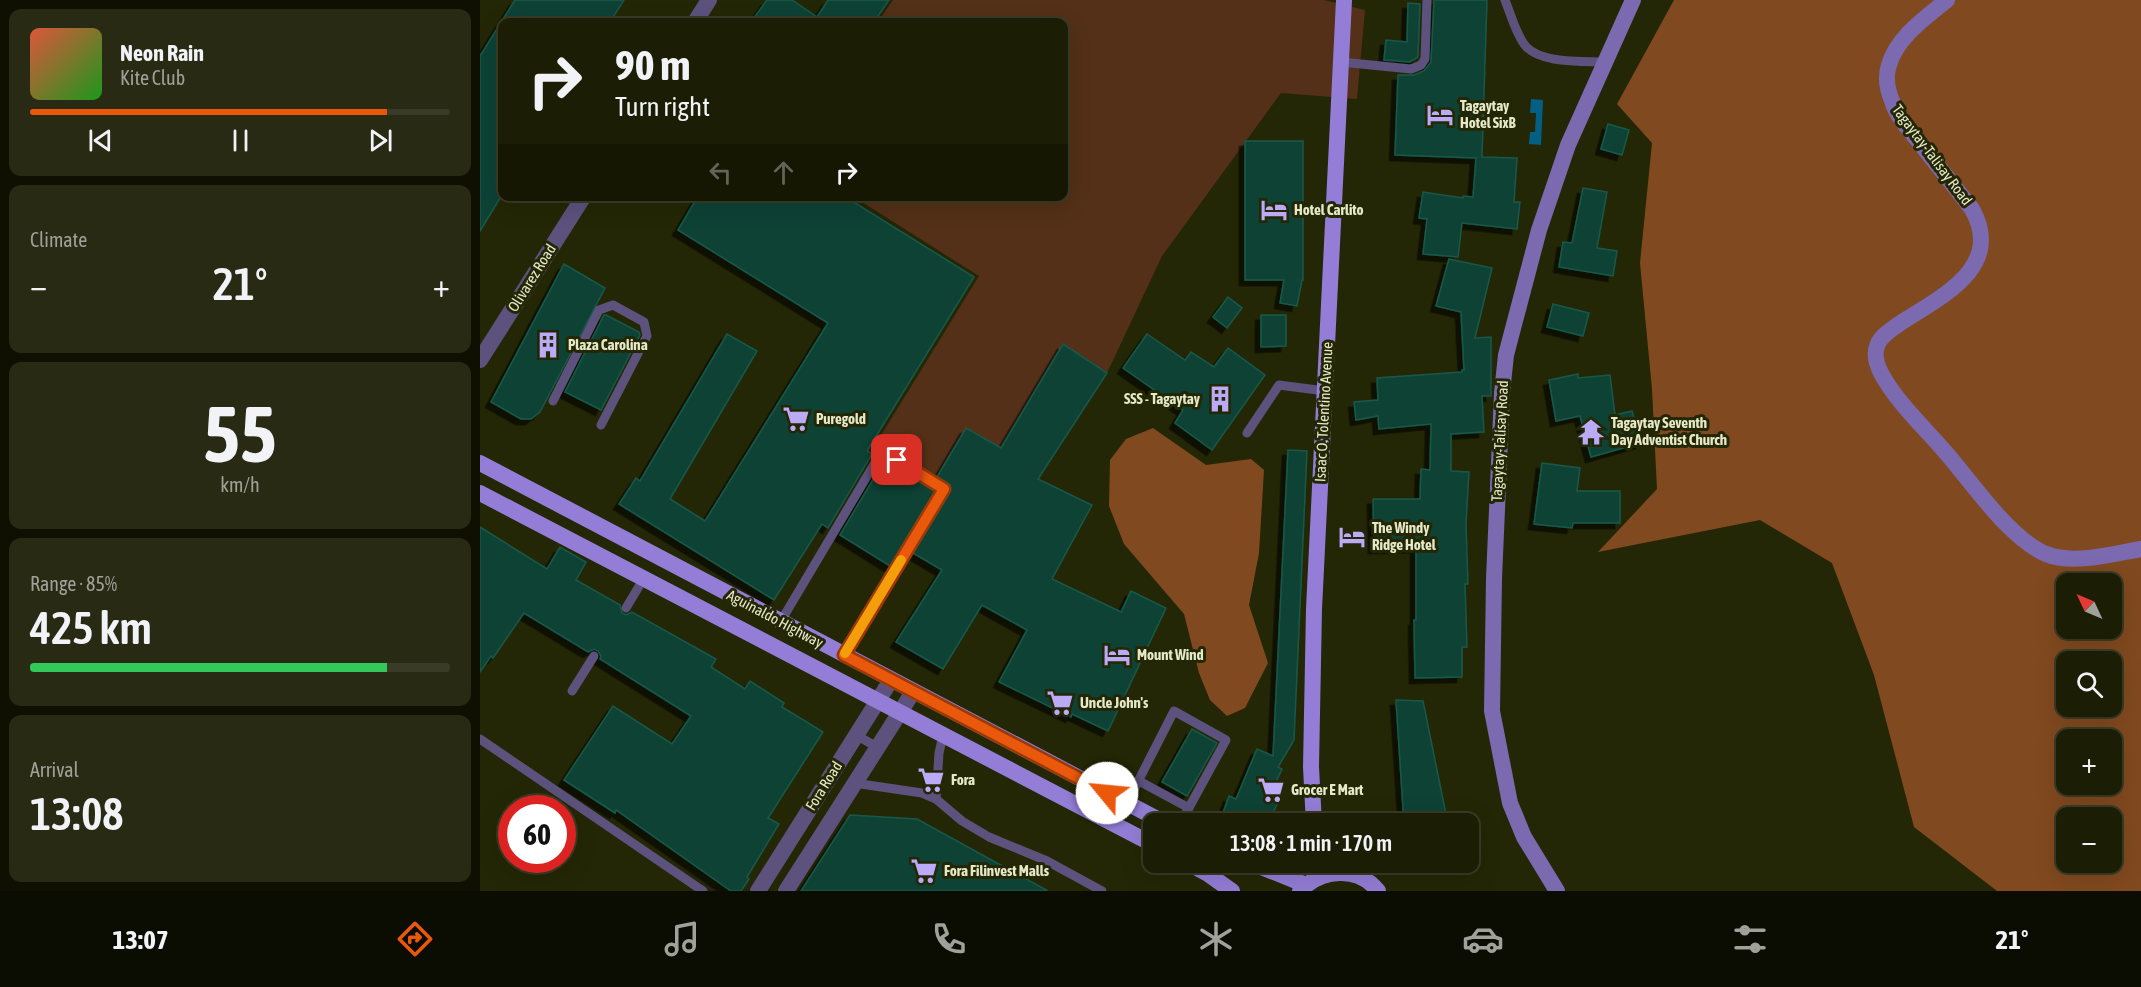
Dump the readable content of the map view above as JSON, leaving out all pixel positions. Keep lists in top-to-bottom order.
{
  "streets": {
    "main road": ["Tagaytay-Talisay Road", "Isaac O. Tolentino Avenue", "Aguinaldo Highway"],
    "street": ["Olivarez Road", "Fora Road"]
  },
  "crossings": [
    ["Aguinaldo Highway", "Fora Road"]
  ],
  "places": {
    "hotel": [
      "Tagaytay Hotel SixB",
      "Hotel Carlito",
      "The Windy Ridge Hotel",
      "Mount Wind"
    ],
    "building": ["Plaza Carolina", "SSS - Tagaytay"],
    "supermarket": [
      "Puregold",
      "Uncle John's",
      "Fora",
      "Grocer E Mart",
      "Fora Filinvest Malls"
    ],
    "temple": ["Tagaytay Seventh Day Adventist Church"]
  },
  "north": "top left",
  "page": {
    "turn": ["90 m", "Turn right"],
    "song": ["Neon Rain", "Kite Club"],
    "tile": [
      "Climate",
      ["55", "km/h"],
      ["Range · 85%", "425 km"],
      ["Arrival", "13:08"]
    ],
    "heat": ["−", "21°", "+"],
    "map_buttons": ["+", "−"],
    "limit": "60",
    "trip": "13:08 · 1 min · 170 m",
    "tabs": ["13:07", "21°"]
  }
}
